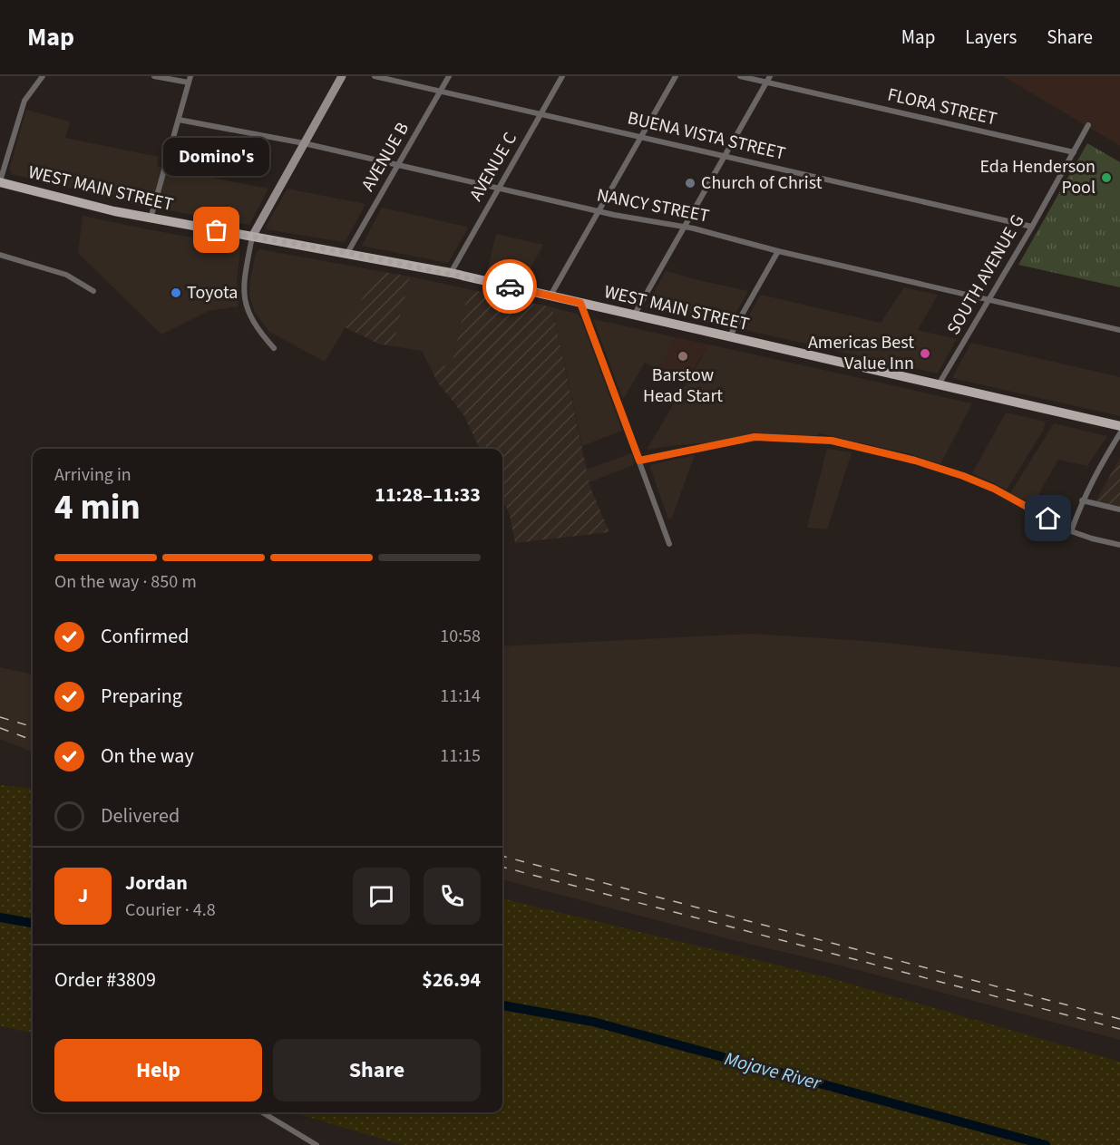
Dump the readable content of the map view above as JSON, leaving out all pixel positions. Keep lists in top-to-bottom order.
{
  "streets": {
    "main road": ["WEST MAIN STREET"],
    "street": [
      "FLORA STREET",
      "BUENA VISTA STREET",
      "AVENUE B",
      "AVENUE C",
      "NANCY STREET",
      "SOUTH AVENUE G"
    ]
  },
  "crossings": [
    ["FLORA STREET", "SOUTH AVENUE G"],
    ["BUENA VISTA STREET", "AVENUE B"],
    ["BUENA VISTA STREET", "AVENUE C"],
    ["BUENA VISTA STREET", "SOUTH AVENUE G"],
    ["AVENUE B", "WEST MAIN STREET"],
    ["AVENUE B", "NANCY STREET"],
    ["AVENUE C", "WEST MAIN STREET"],
    ["AVENUE C", "NANCY STREET"],
    ["WEST MAIN STREET", "SOUTH AVENUE G"],
    ["NANCY STREET", "SOUTH AVENUE G"]
  ],
  "water": ["Mojave River"],
  "places": [
    "Eda Henderson Pool",
    "Church of Christ",
    "Domino's",
    "Toyota",
    "Americas Best Value Inn",
    "Barstow Head Start"
  ],
  "page": {
    "header": "Map",
    "nav": ["Map", "Layers", "Share"],
    "bubble": "Domino's",
    "heading": ["4 min", "Arriving in", "11:28–11:33"],
    "panel": [
      "Jordan",
      "Courier · 4.8",
      "Order #3809",
      "$26.94"
    ],
    "bar": "On the way · 850 m",
    "list": [
      ["Confirmed", "10:58"],
      ["Preparing", "11:14"],
      ["On the way", "11:15"],
      "Delivered"
    ],
    "round": "J",
    "buttons": ["Help", "Share"]
  }
}
